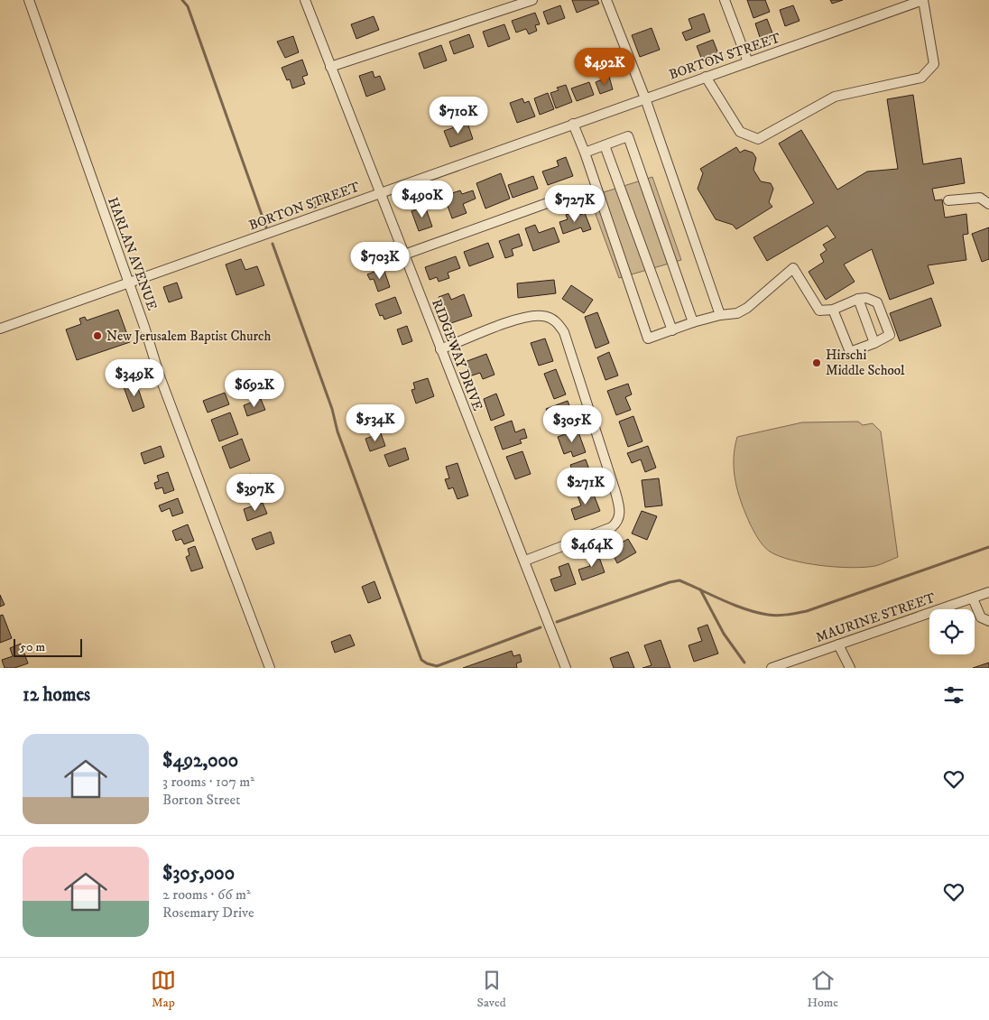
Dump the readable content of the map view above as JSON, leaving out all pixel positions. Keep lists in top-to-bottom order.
{
  "streets": {
    "street": [
      "BORTON STREET",
      "HARLAN AVENUE",
      "RIDGEWAY DRIVE",
      "MAURINE STREET"
    ]
  },
  "crossings": [
    ["BORTON STREET", "HARLAN AVENUE"],
    ["BORTON STREET", "RIDGEWAY DRIVE"]
  ],
  "places": ["New Jerusalem Baptist Church", "Hirschi Middle School"],
  "scale_bar": "50 m",
  "page": {
    "price": [
      "$492K",
      "$710K",
      "$490K",
      "$727K",
      "$703K",
      "$349K",
      "$692K",
      "$534K",
      "$305K",
      "$271K",
      "$397K",
      "$464K"
    ],
    "scale": "50 m",
    "heading": "12 homes",
    "list": [
      {
        "name": "$492,000",
        "note": "3 rooms · 107 m² · Borton Street"
      },
      {
        "name": "$305,000",
        "note": "2 rooms · 66 m² · Rosemary Drive"
      }
    ],
    "tabs": ["Map", "Saved", "Home"]
  }
}
